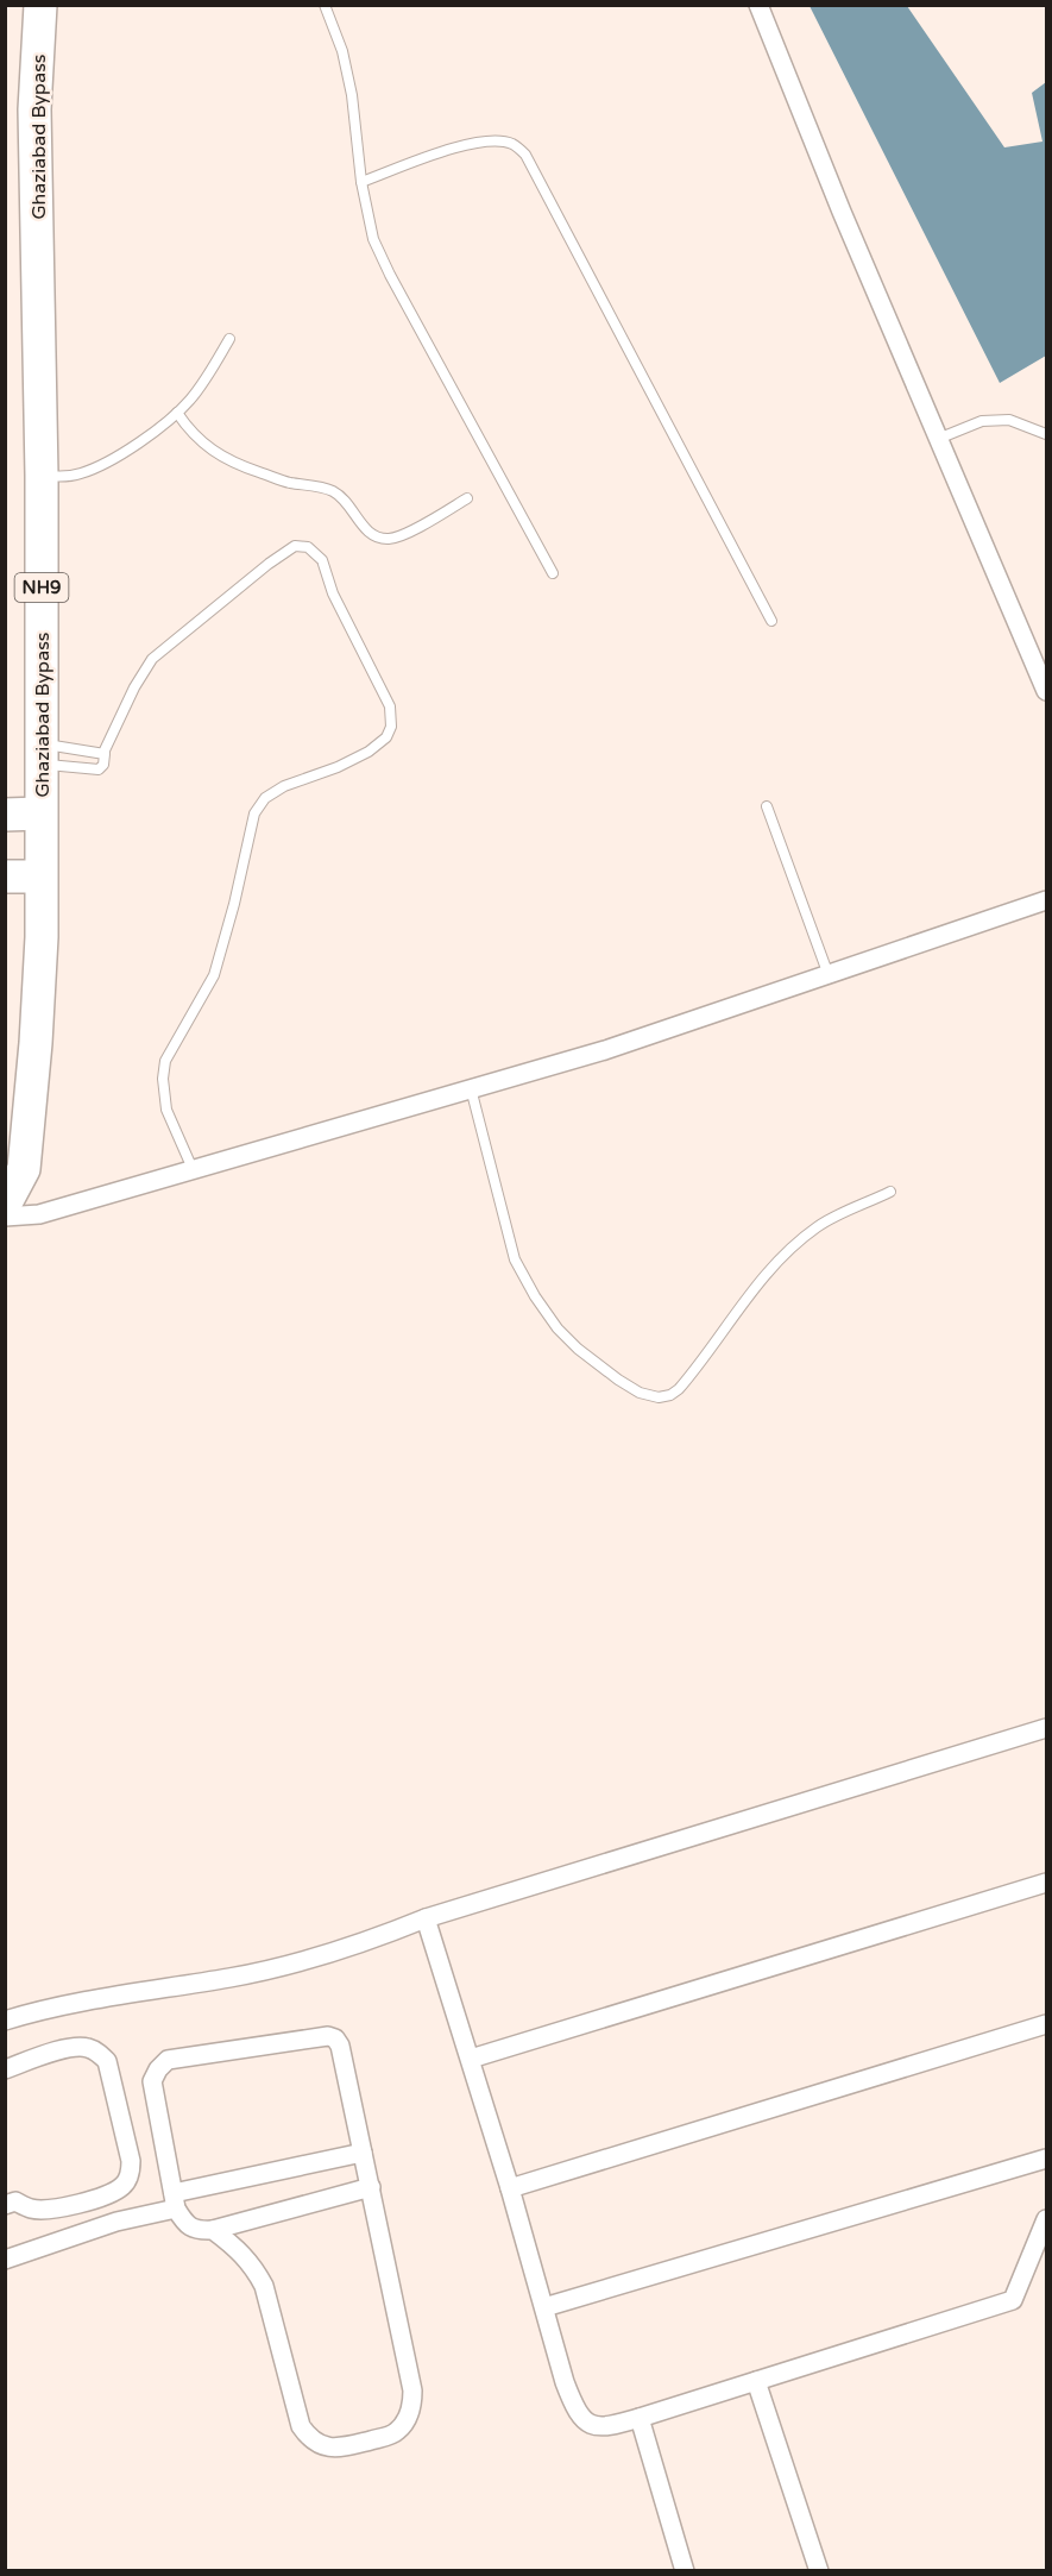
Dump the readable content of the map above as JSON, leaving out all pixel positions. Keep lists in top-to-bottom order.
{
  "streets": {
    "highway": ["Ghaziabad Bypass", "NH9"]
  }
}
